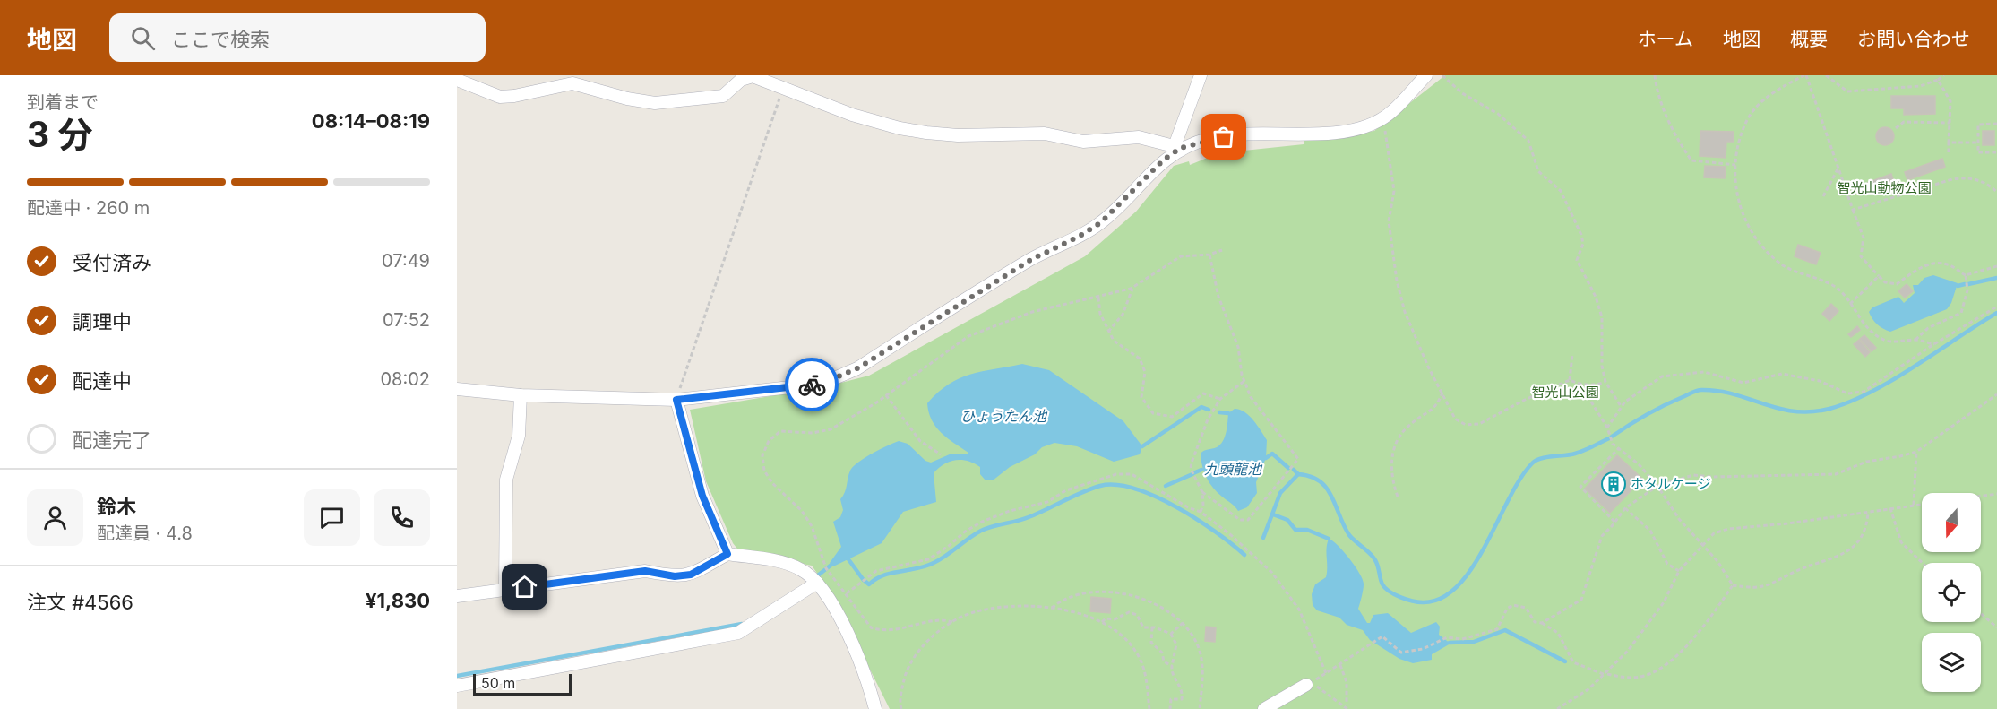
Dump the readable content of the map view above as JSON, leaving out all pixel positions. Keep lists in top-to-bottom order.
{
  "water": ["ひょうたん池", "九頭龍池"],
  "parks": ["智光山動物公園", "智光山公園"],
  "places": {
    "building": ["ホタルケージ"]
  },
  "scale_bar": "50 m",
  "north": "bottom",
  "page": {
    "header": "地図",
    "search": "ここで検索",
    "nav": [
      "ホーム",
      "地図",
      "概要",
      "お問い合わせ"
    ],
    "heading": ["3 分", "到着まで", "08:14–08:19"],
    "panel": [
      "鈴木",
      "配達員 · 4.8",
      "注文 #4566",
      "¥1,830"
    ],
    "bar": "配達中 · 260 m",
    "list": [
      ["受付済み", "07:49"],
      ["調理中", "07:52"],
      ["配達中", "08:02"],
      "配達完了"
    ],
    "scale": "50 m"
  }
}
